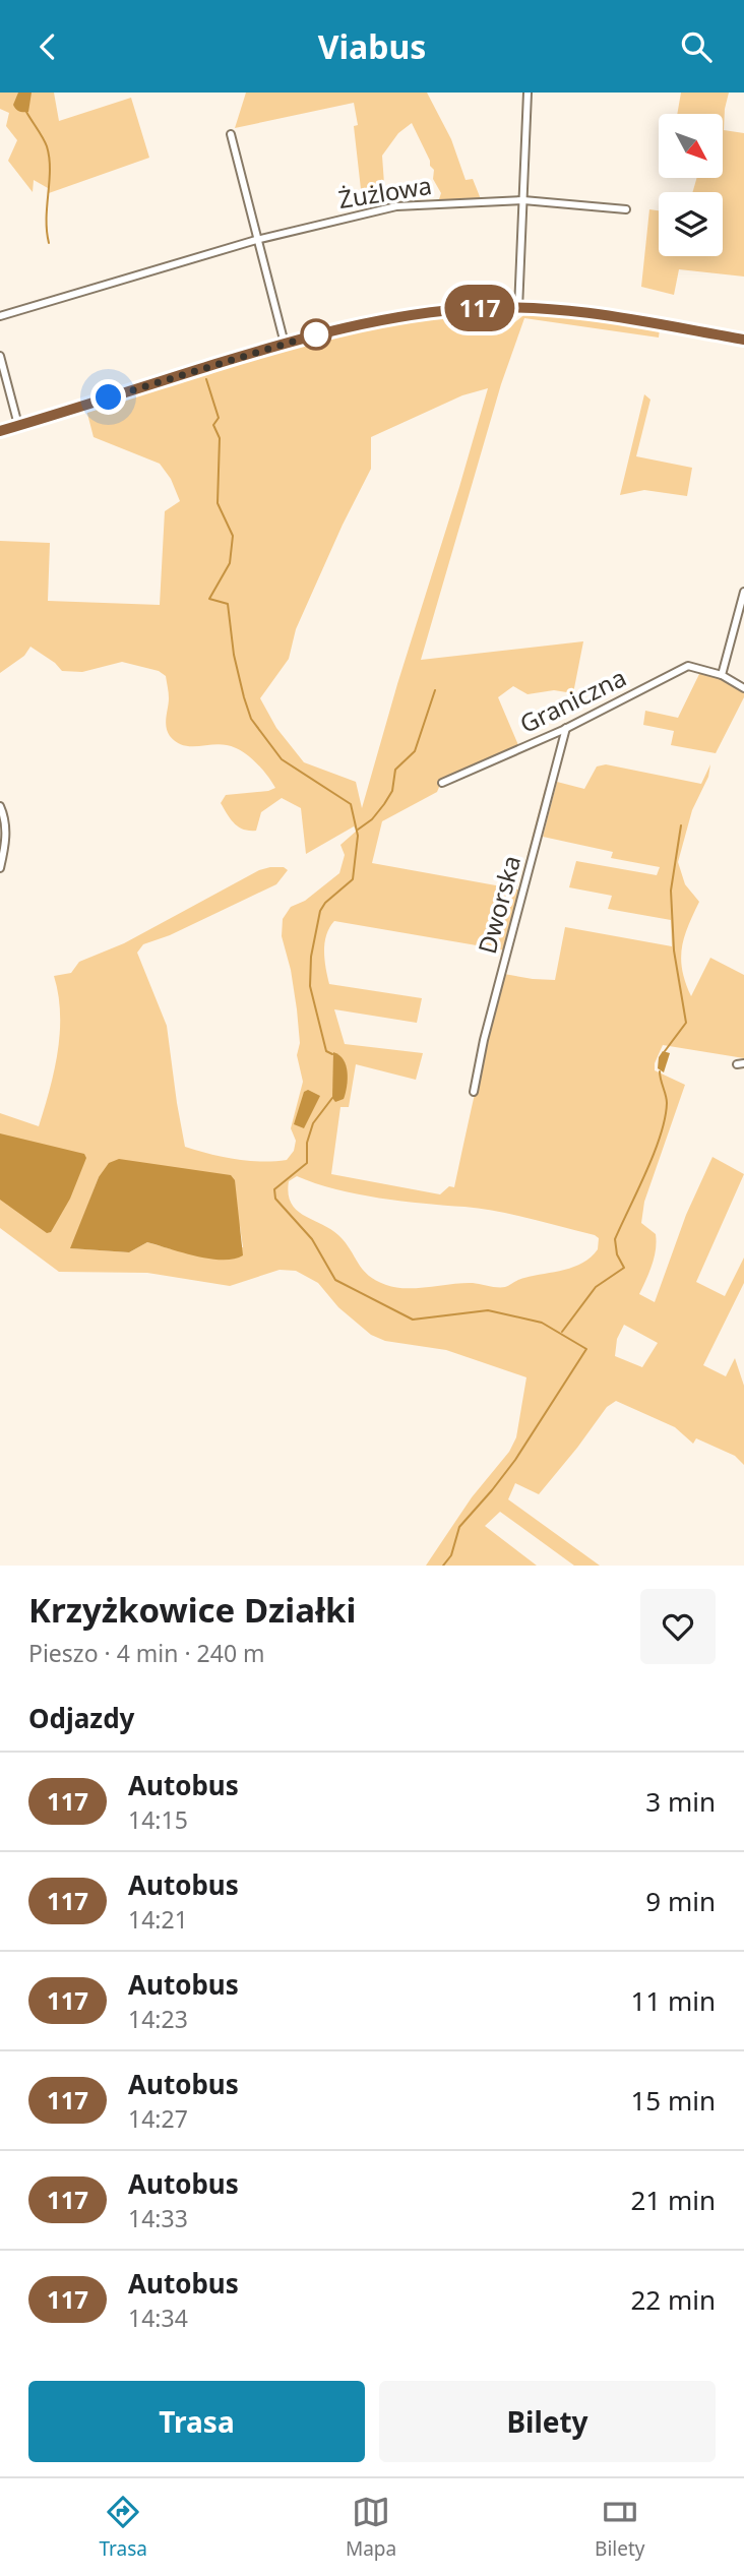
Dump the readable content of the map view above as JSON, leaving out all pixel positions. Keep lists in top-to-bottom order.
{
  "streets": {
    "street": ["Żużlowa", "Graniczna", "Dworska"]
  },
  "crossings": [
    ["Graniczna", "Dworska"]
  ],
  "lines": ["bus line 117"],
  "north": "bottom right",
  "page": {
    "header": "Viabus",
    "on_map": "117",
    "heading": [
      ["Krzyżkowice Działki", "Pieszo · 4 min · 240 m"],
      "Odjazdy"
    ],
    "list": [
      {
        "mark": "117",
        "name": "Autobus",
        "note": "14:15",
        "value": "3 min"
      },
      {
        "mark": "117",
        "name": "Autobus",
        "note": "14:21",
        "value": "9 min"
      },
      {
        "mark": "117",
        "name": "Autobus",
        "note": "14:23",
        "value": "11 min"
      },
      {
        "mark": "117",
        "name": "Autobus",
        "note": "14:27",
        "value": "15 min"
      },
      {
        "mark": "117",
        "name": "Autobus",
        "note": "14:33",
        "value": "21 min"
      },
      {
        "mark": "117",
        "name": "Autobus",
        "note": "14:34",
        "value": "22 min"
      }
    ],
    "buttons": ["Trasa", "Bilety"],
    "tabs": ["Trasa", "Mapa", "Bilety"]
  }
}
